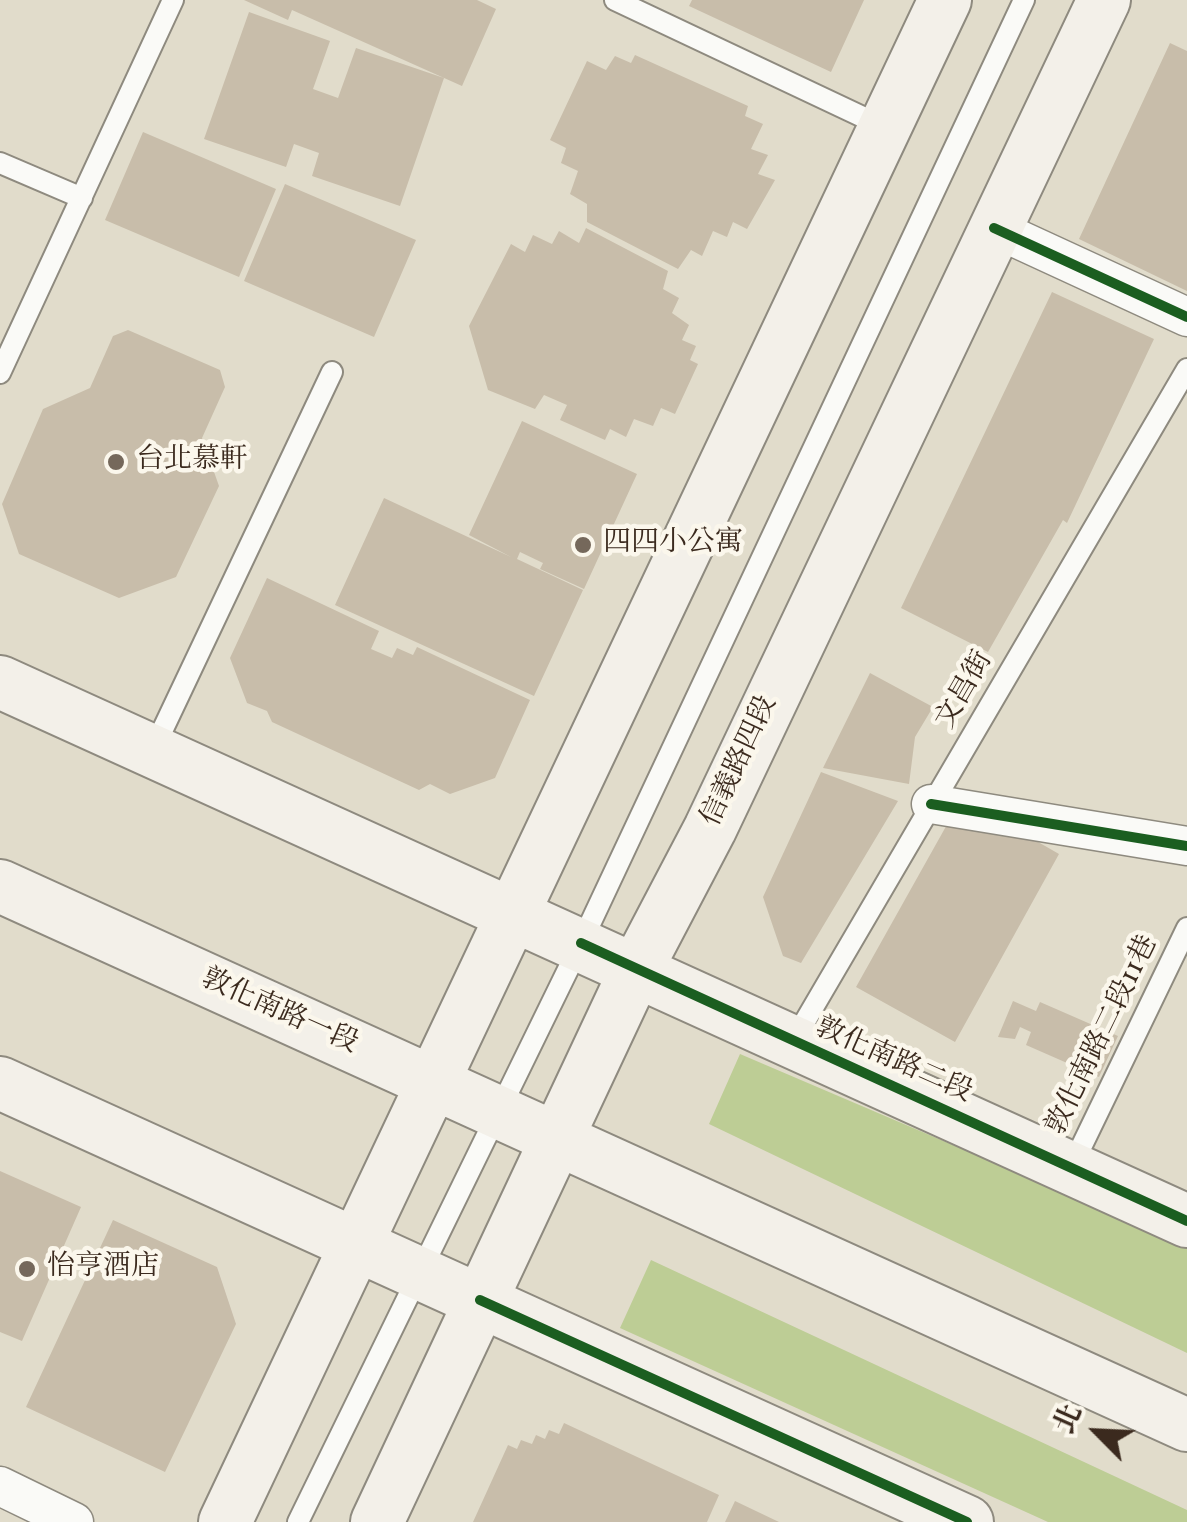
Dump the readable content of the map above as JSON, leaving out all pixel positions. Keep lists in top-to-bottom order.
{
  "streets": {
    "main road": ["信義路四段", "敦化南路一段", "敦化南路二段"],
    "lane": ["文昌街", "敦化南路二段11巷"]
  },
  "crossings": [
    ["文昌街", "敦化南路二段"],
    ["信義路四段", "敦化南路一段"],
    ["信義路四段", "敦化南路二段"],
    ["敦化南路二段11巷", "敦化南路二段"]
  ],
  "places": ["台北慕軒", "四四小公寓", "怡亨酒店"],
  "north": "top left"
}
